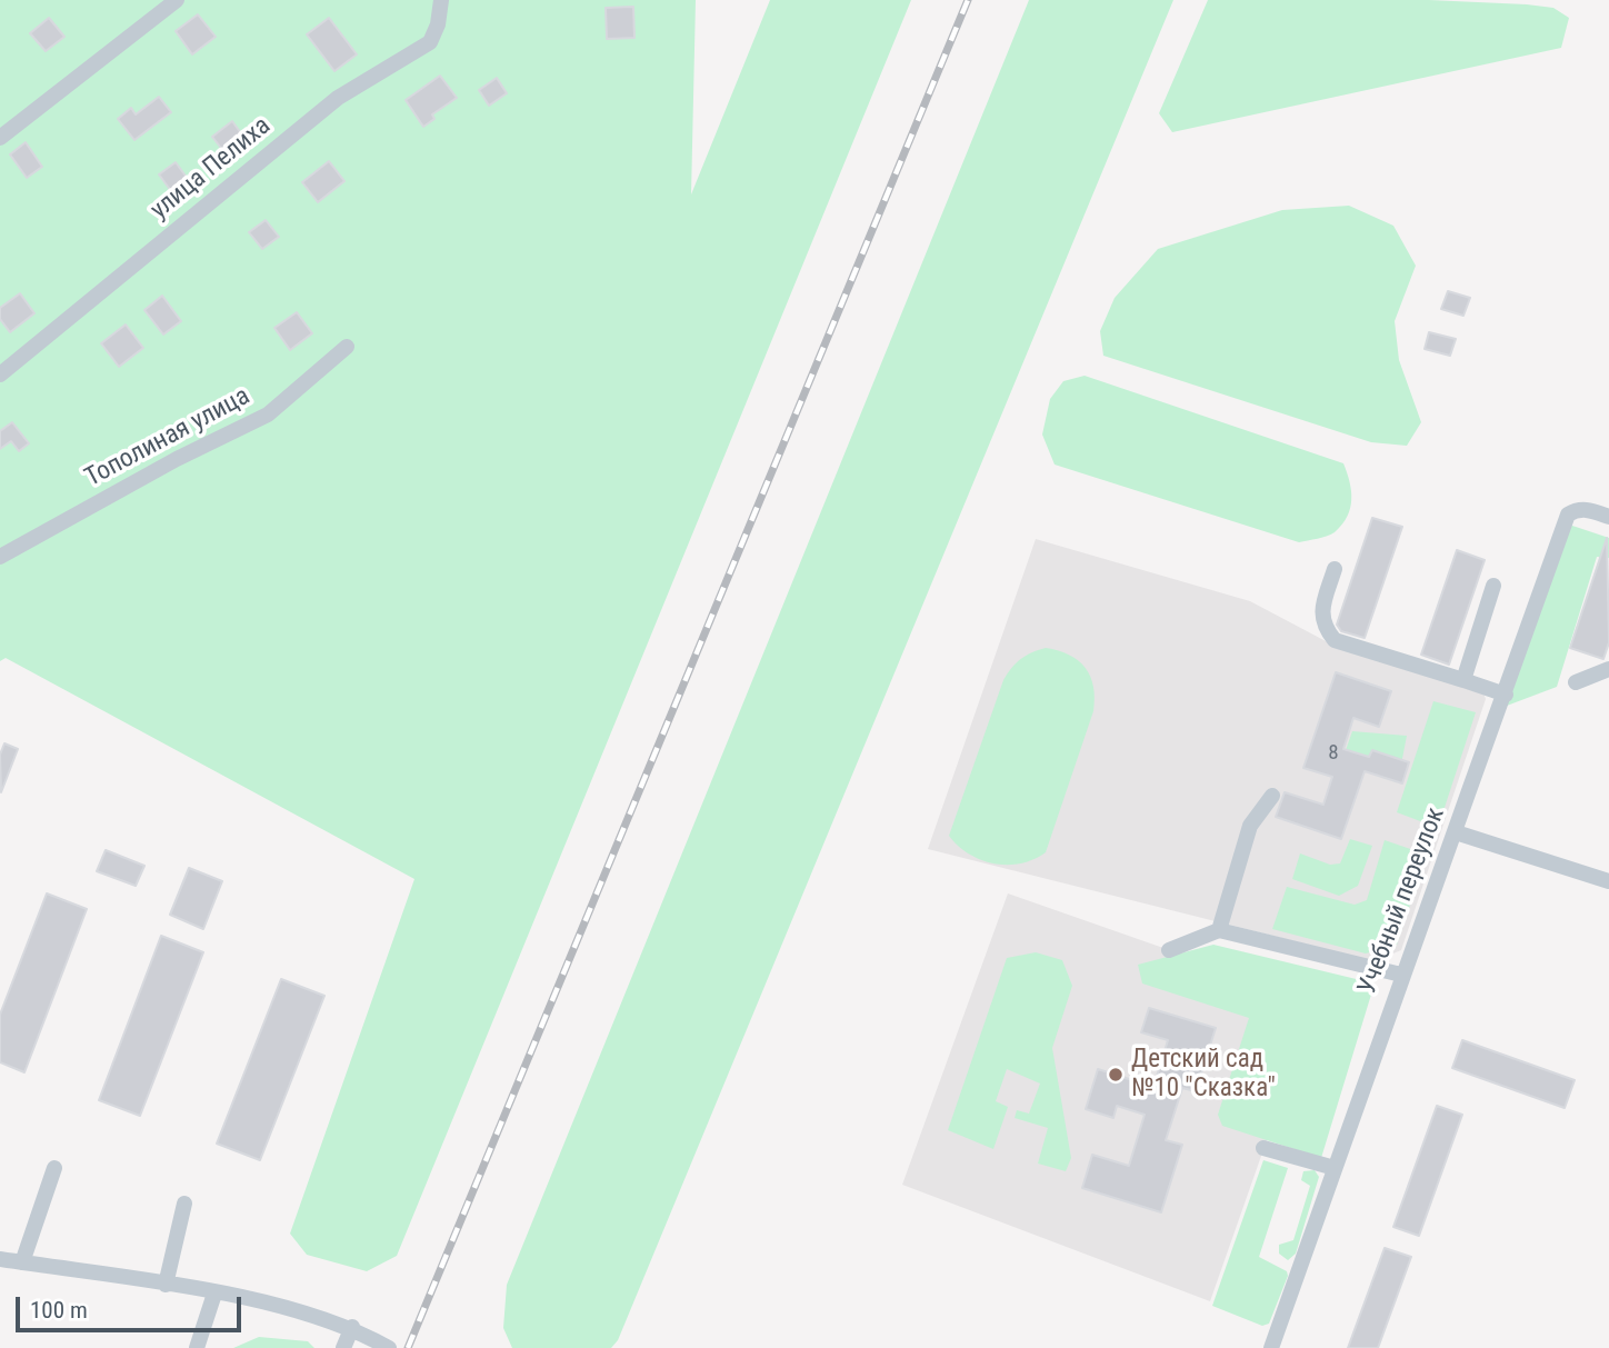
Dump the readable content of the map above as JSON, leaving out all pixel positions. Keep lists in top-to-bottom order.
{
  "streets": {
    "street": ["улица Пелиха", "Тополиная улица", "Учебный переулок"]
  },
  "places": ["Детский сад №10 \"Сказка\""],
  "house_numbers": ["8"],
  "scale_bar": "100 m"
}
